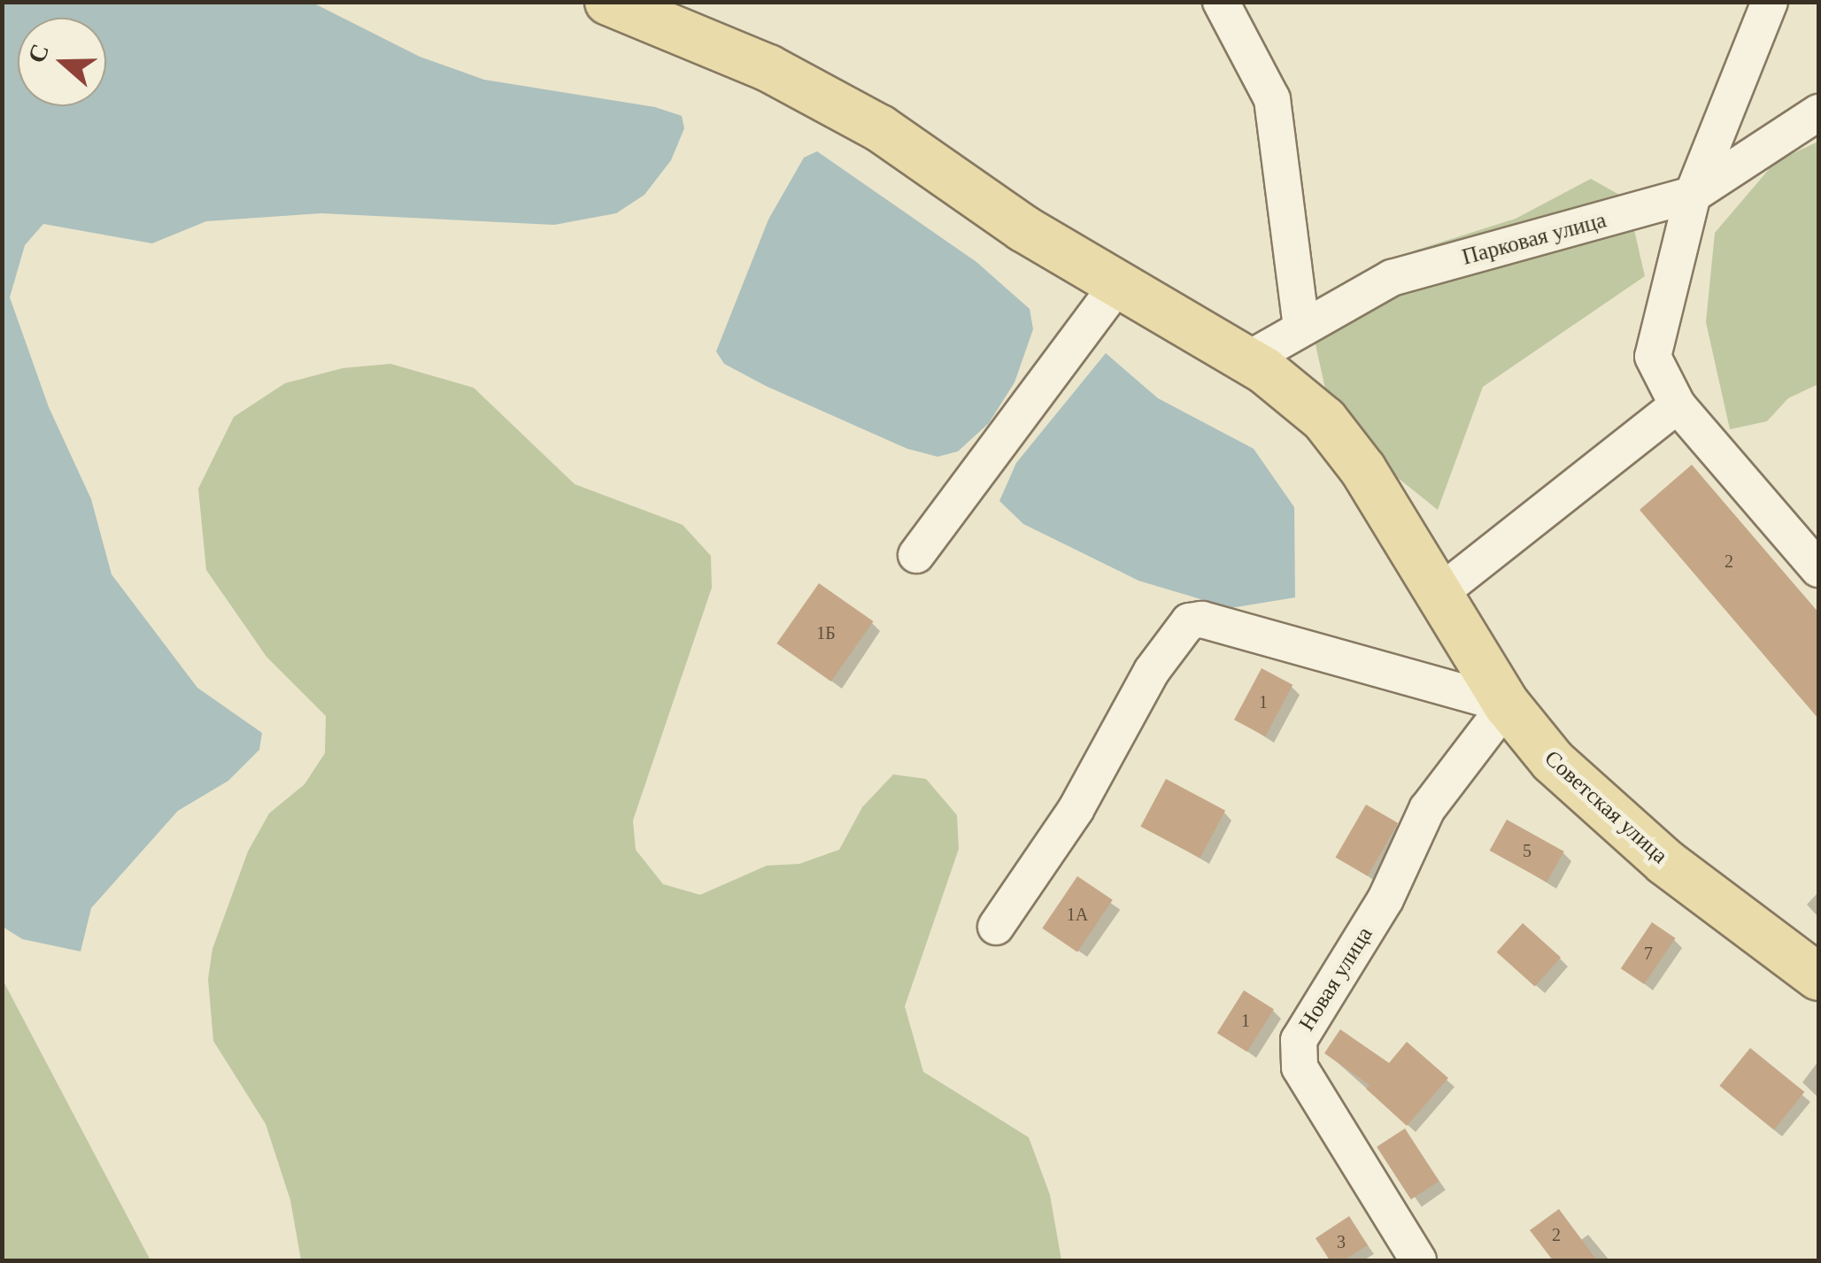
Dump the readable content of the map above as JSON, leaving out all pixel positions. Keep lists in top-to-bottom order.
{
  "streets": {
    "main road": ["Советская улица"],
    "street": ["Парковая улица", "Новая улица"]
  },
  "crossings": [
    ["Парковая улица", "Советская улица"],
    ["Советская улица", "Новая улица"]
  ],
  "house_numbers": [
    "2",
    "1Б",
    "1",
    "5",
    "1А",
    "7",
    "1",
    "2",
    "3"
  ],
  "north": "left"
}
